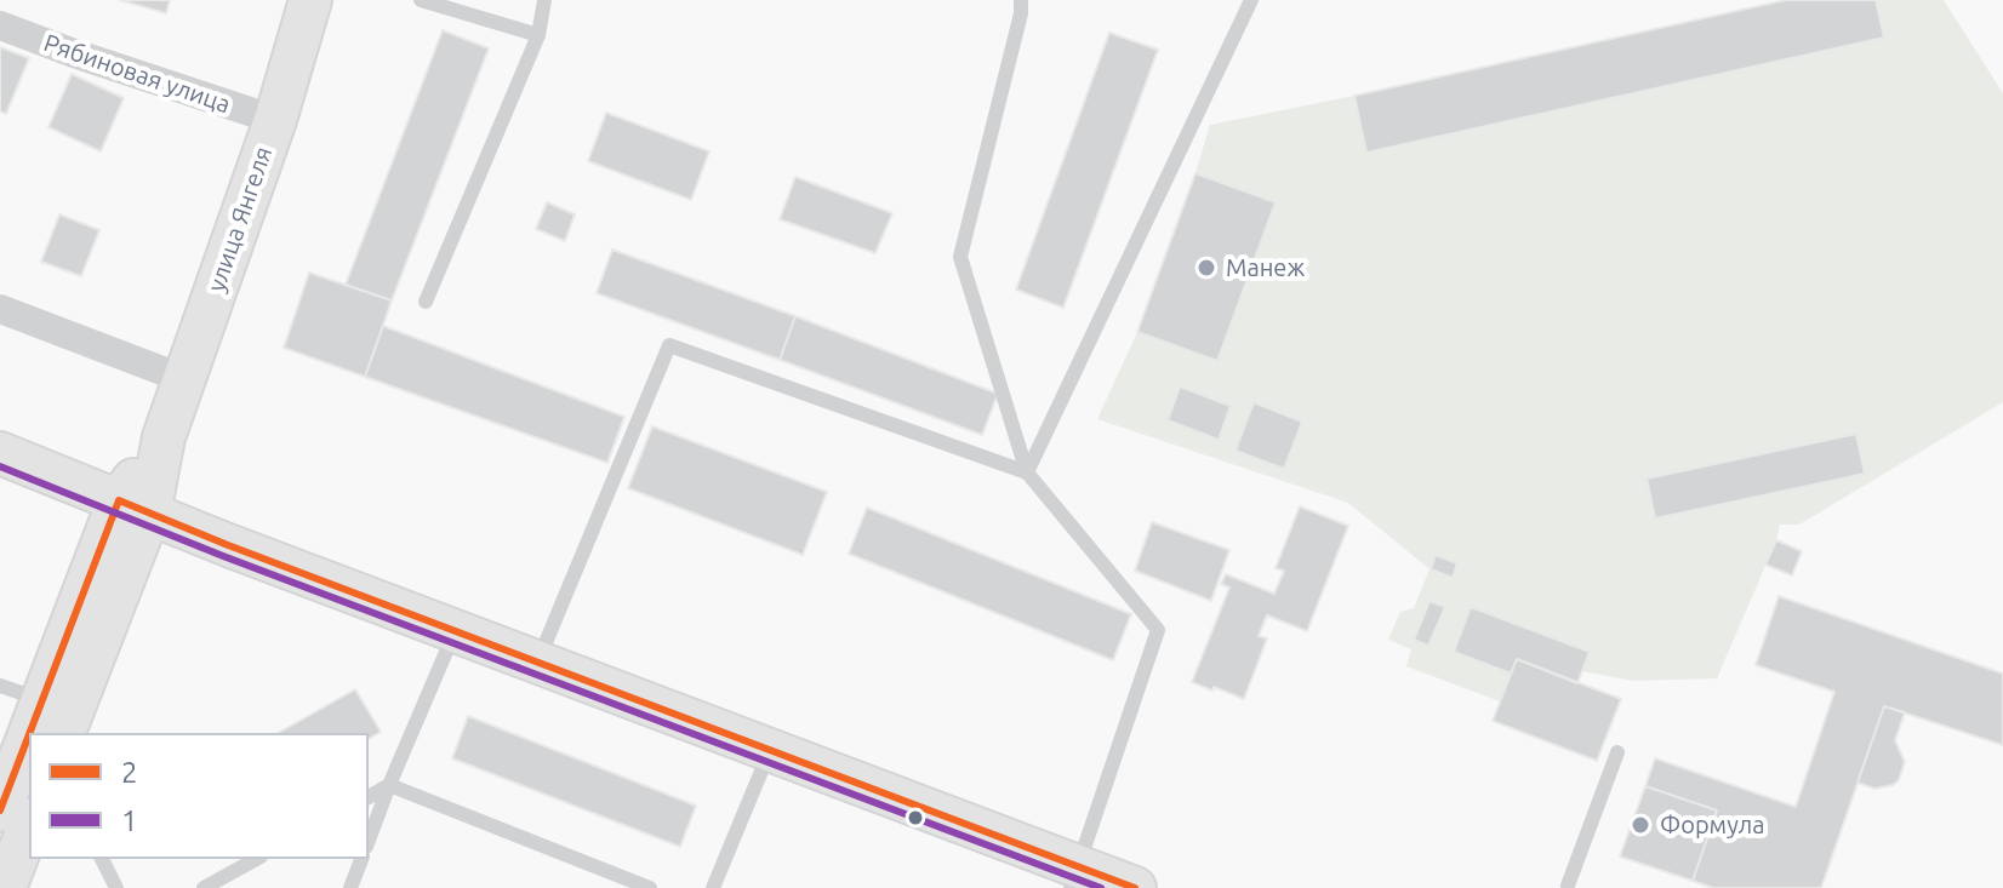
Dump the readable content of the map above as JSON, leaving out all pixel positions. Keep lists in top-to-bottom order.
{
  "streets": {
    "main road": ["улица Янгеля"],
    "street": ["Рябиновая улица"]
  },
  "crossings": [
    ["Рябиновая улица", "улица Янгеля"]
  ],
  "places": ["Манеж", "Формула"],
  "lines": ["transit line 1", "transit line 2"],
  "legend": ["2", "1"]
}
